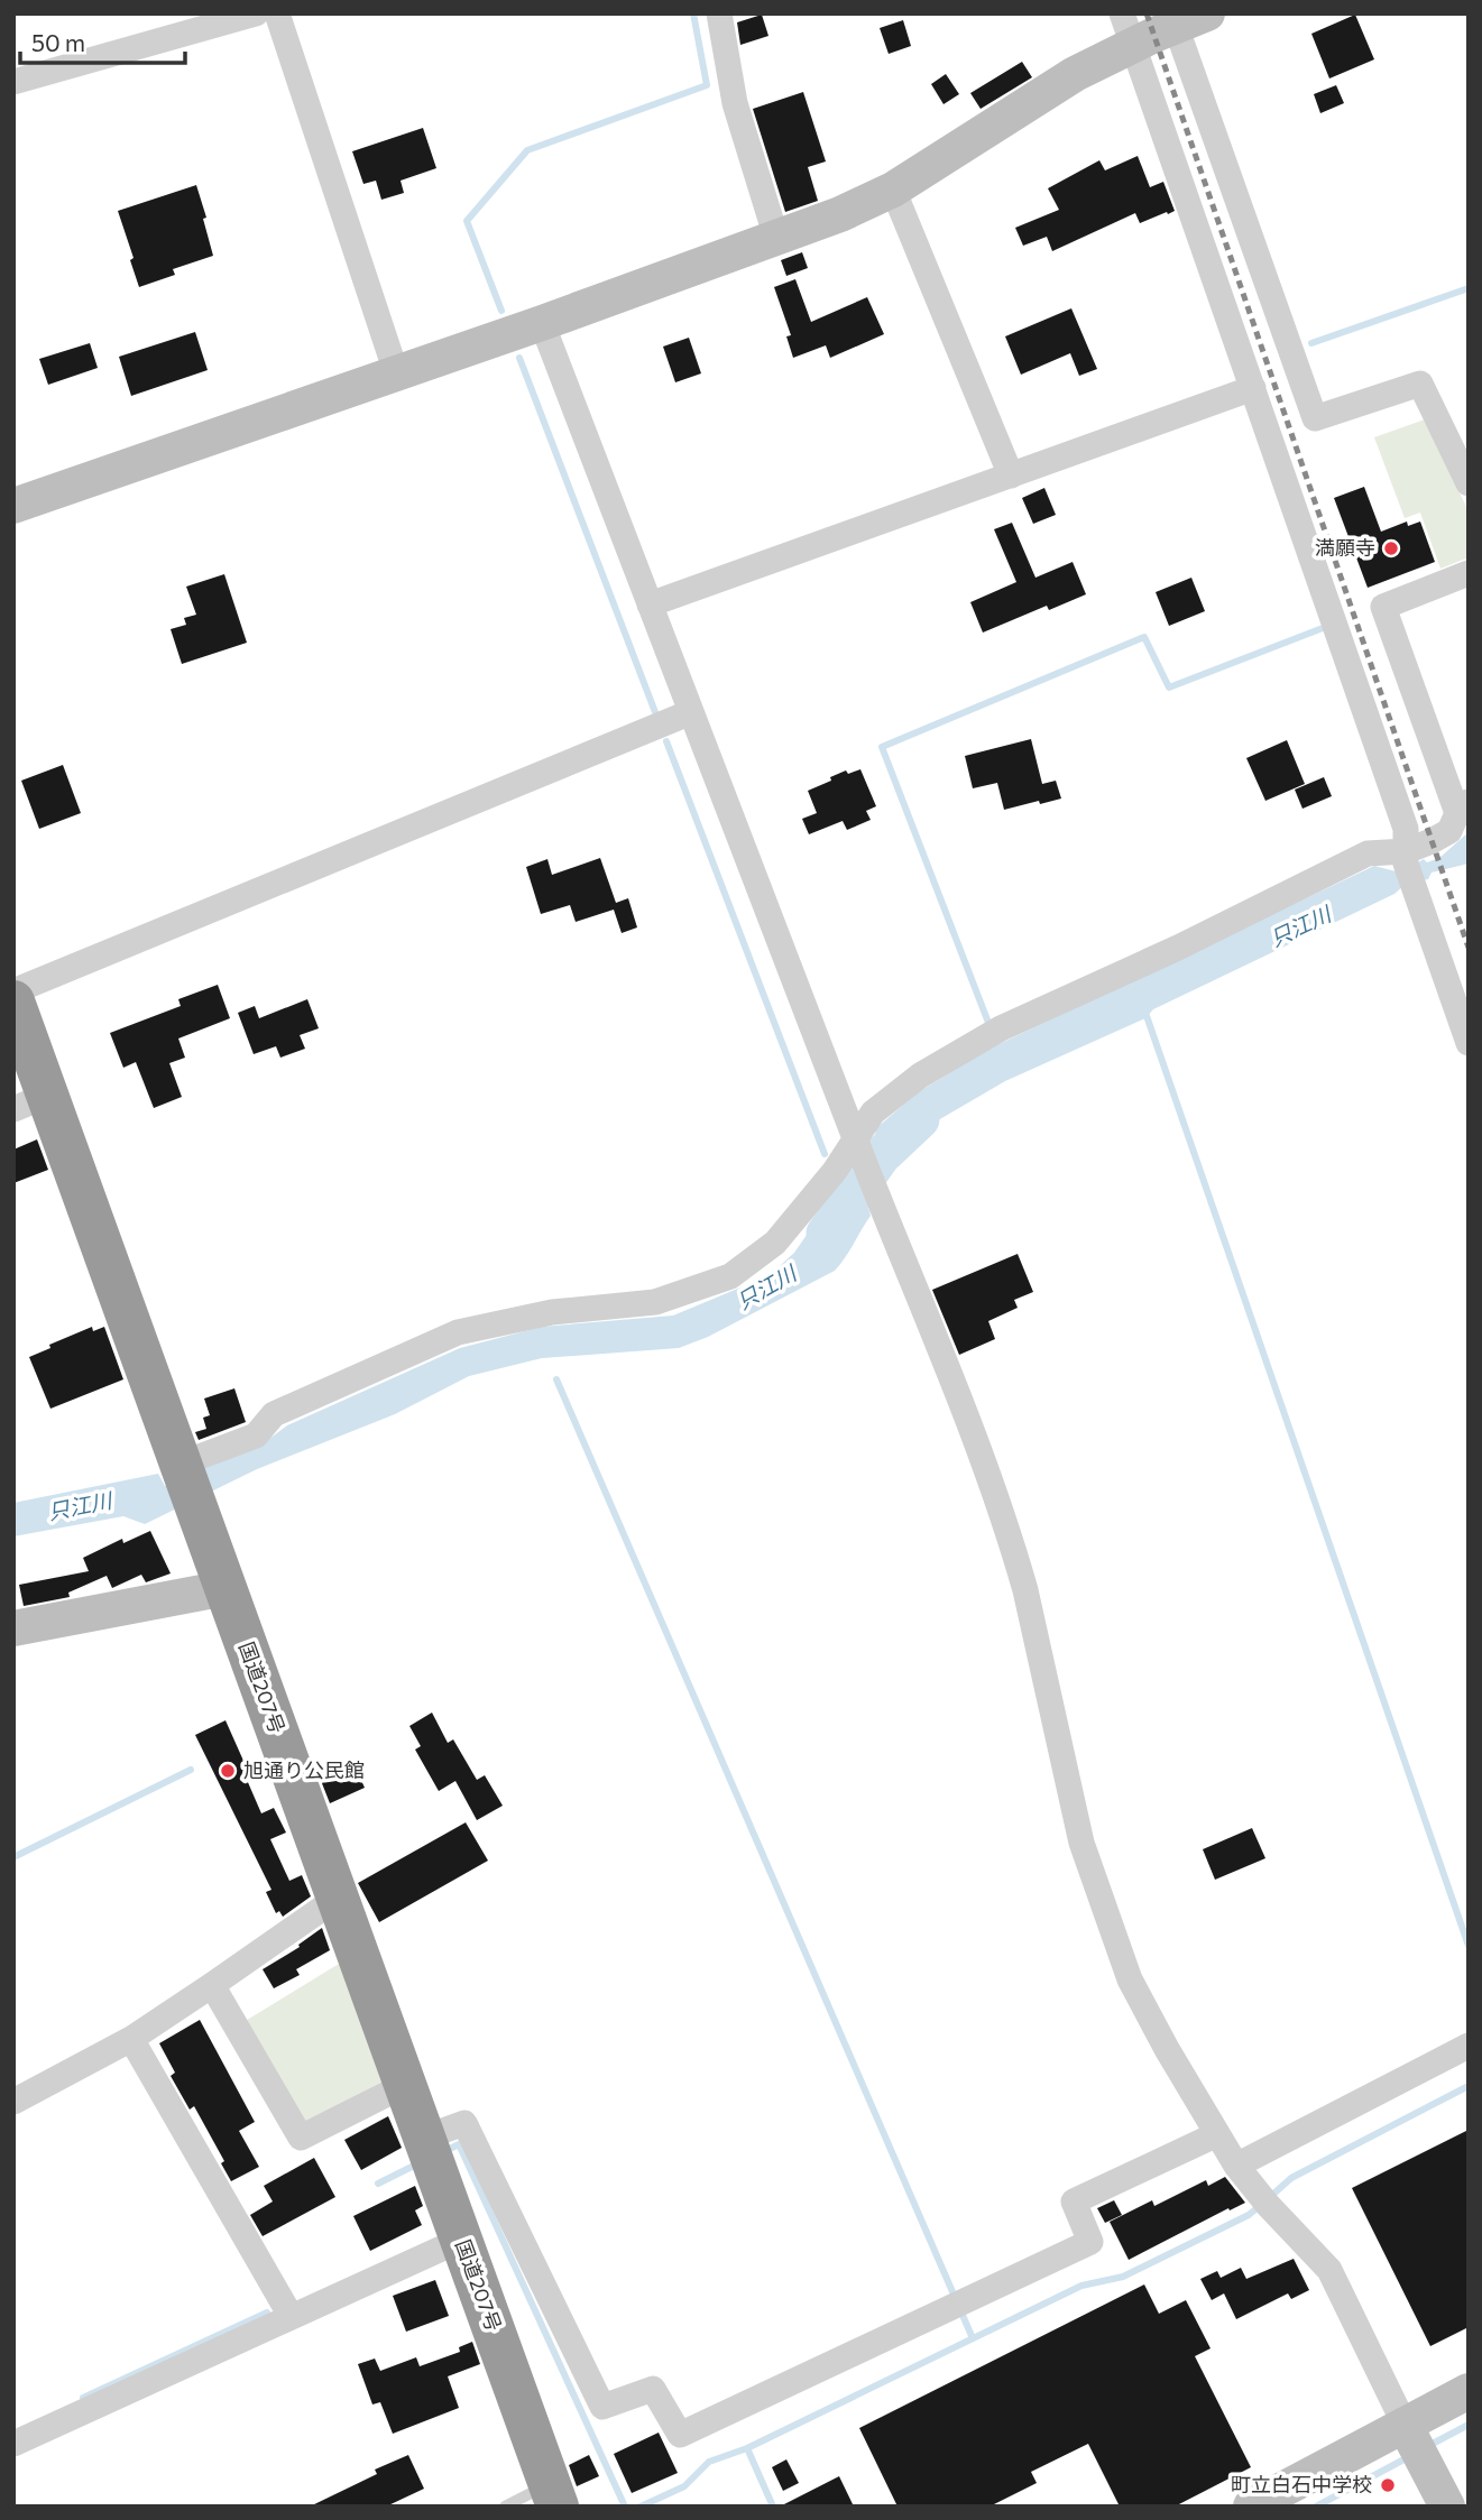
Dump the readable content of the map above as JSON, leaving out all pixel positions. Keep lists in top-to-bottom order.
{
  "streets": {
    "highway": ["国道207号"]
  },
  "water": ["只江川"],
  "places": ["満願寺", "旭通り公民館", "町立白石中学校"],
  "scale_bar": "50 m"
}
